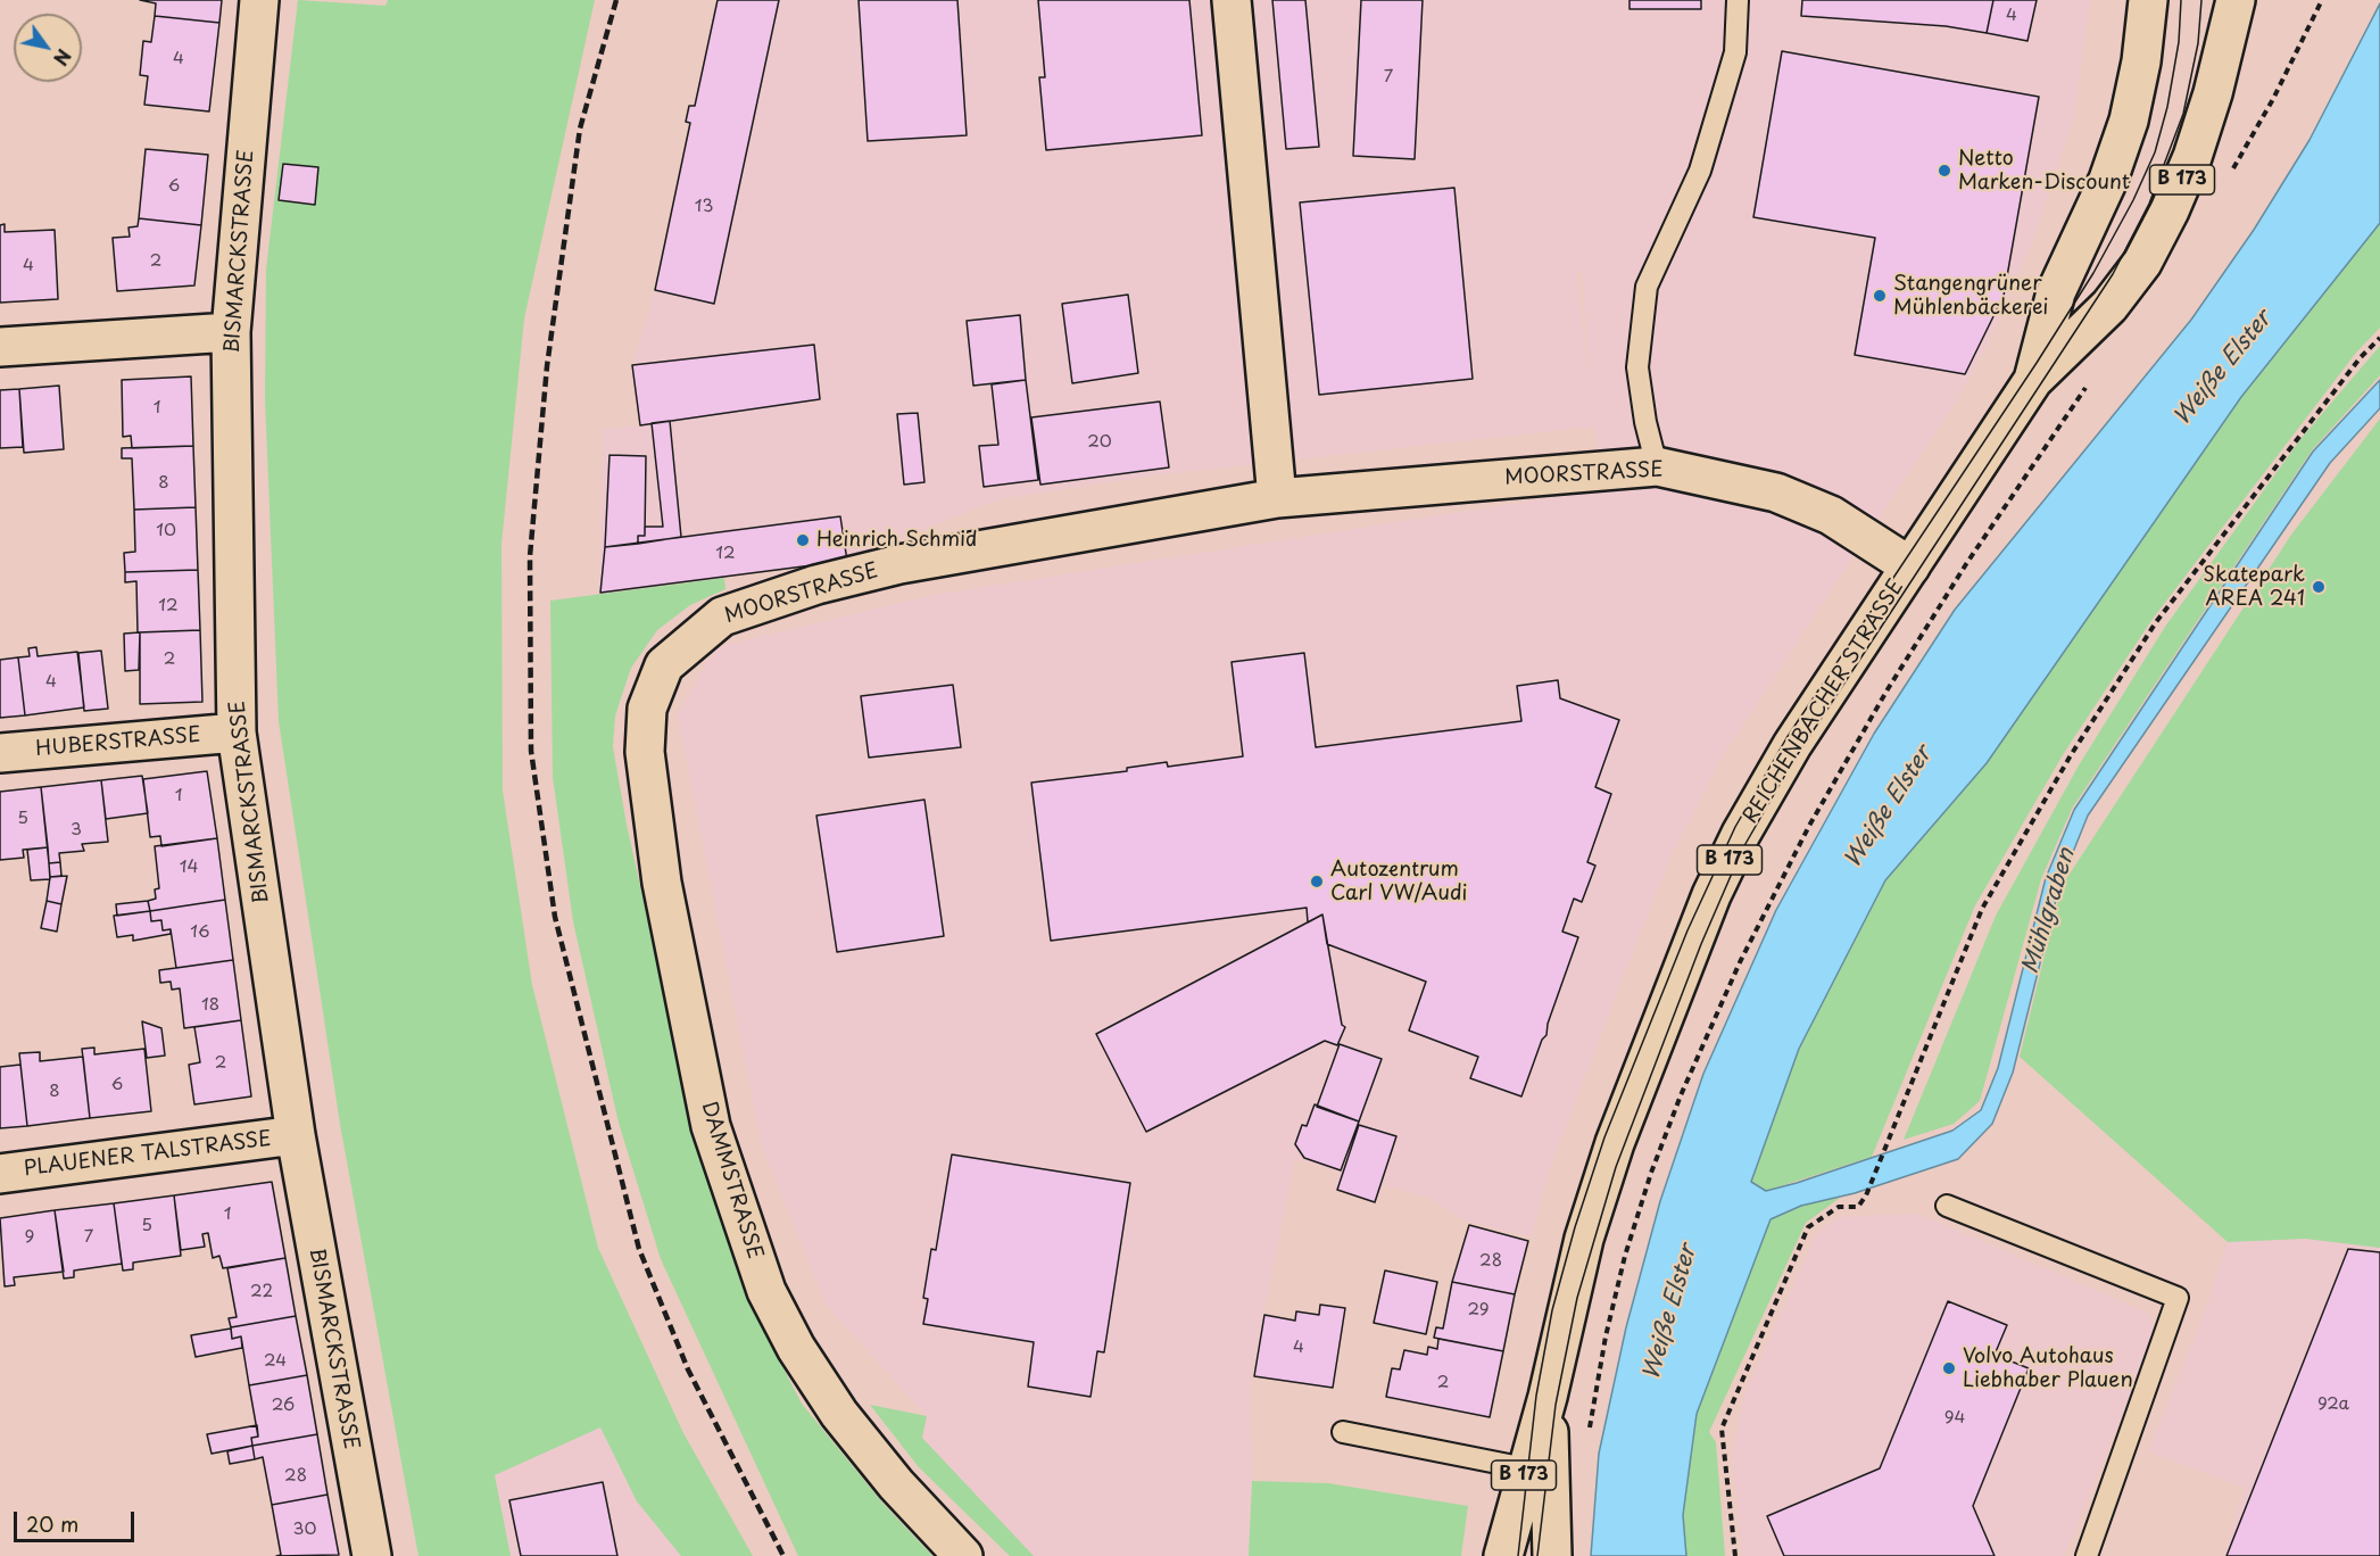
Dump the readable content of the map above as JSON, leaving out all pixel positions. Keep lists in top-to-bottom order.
{
  "streets": {
    "street": [
      "B 173",
      "BISMARCKSTRASSE",
      "MOORSTRASSE",
      "REICHENBACHER STRASSE",
      "HUBERSTRASSE",
      "PLAUENER TALSTRASSE",
      "DAMMSTRASSE"
    ]
  },
  "crossings": [
    ["BISMARCKSTRASSE", "HUBERSTRASSE"],
    ["BISMARCKSTRASSE", "PLAUENER TALSTRASSE"],
    ["MOORSTRASSE", "REICHENBACHER STRASSE"],
    ["MOORSTRASSE", "DAMMSTRASSE"]
  ],
  "water": ["Weiße Elster", "Mühlgraben"],
  "places": [
    "Netto Marken-Discount",
    "Stangengrüner Mühlenbäckerei",
    "Heinrich Schmid",
    "Skatepark AREA 241",
    "Autozentrum Carl VW/Audi",
    "Volvo Autohaus Liebhaber Plauen"
  ],
  "house_numbers": [
    "4",
    "4",
    "7",
    "6",
    "13",
    "2",
    "4",
    "1",
    "20",
    "8",
    "10",
    "12",
    "12",
    "2",
    "4",
    "1",
    "5",
    "3",
    "14",
    "16",
    "18",
    "2",
    "6",
    "8",
    "1",
    "5",
    "9",
    "7",
    "28",
    "22",
    "29",
    "4",
    "24",
    "2",
    "92a",
    "26",
    "94",
    "28",
    "30"
  ],
  "scale_bar": "20 m",
  "north": "bottom right"
}
